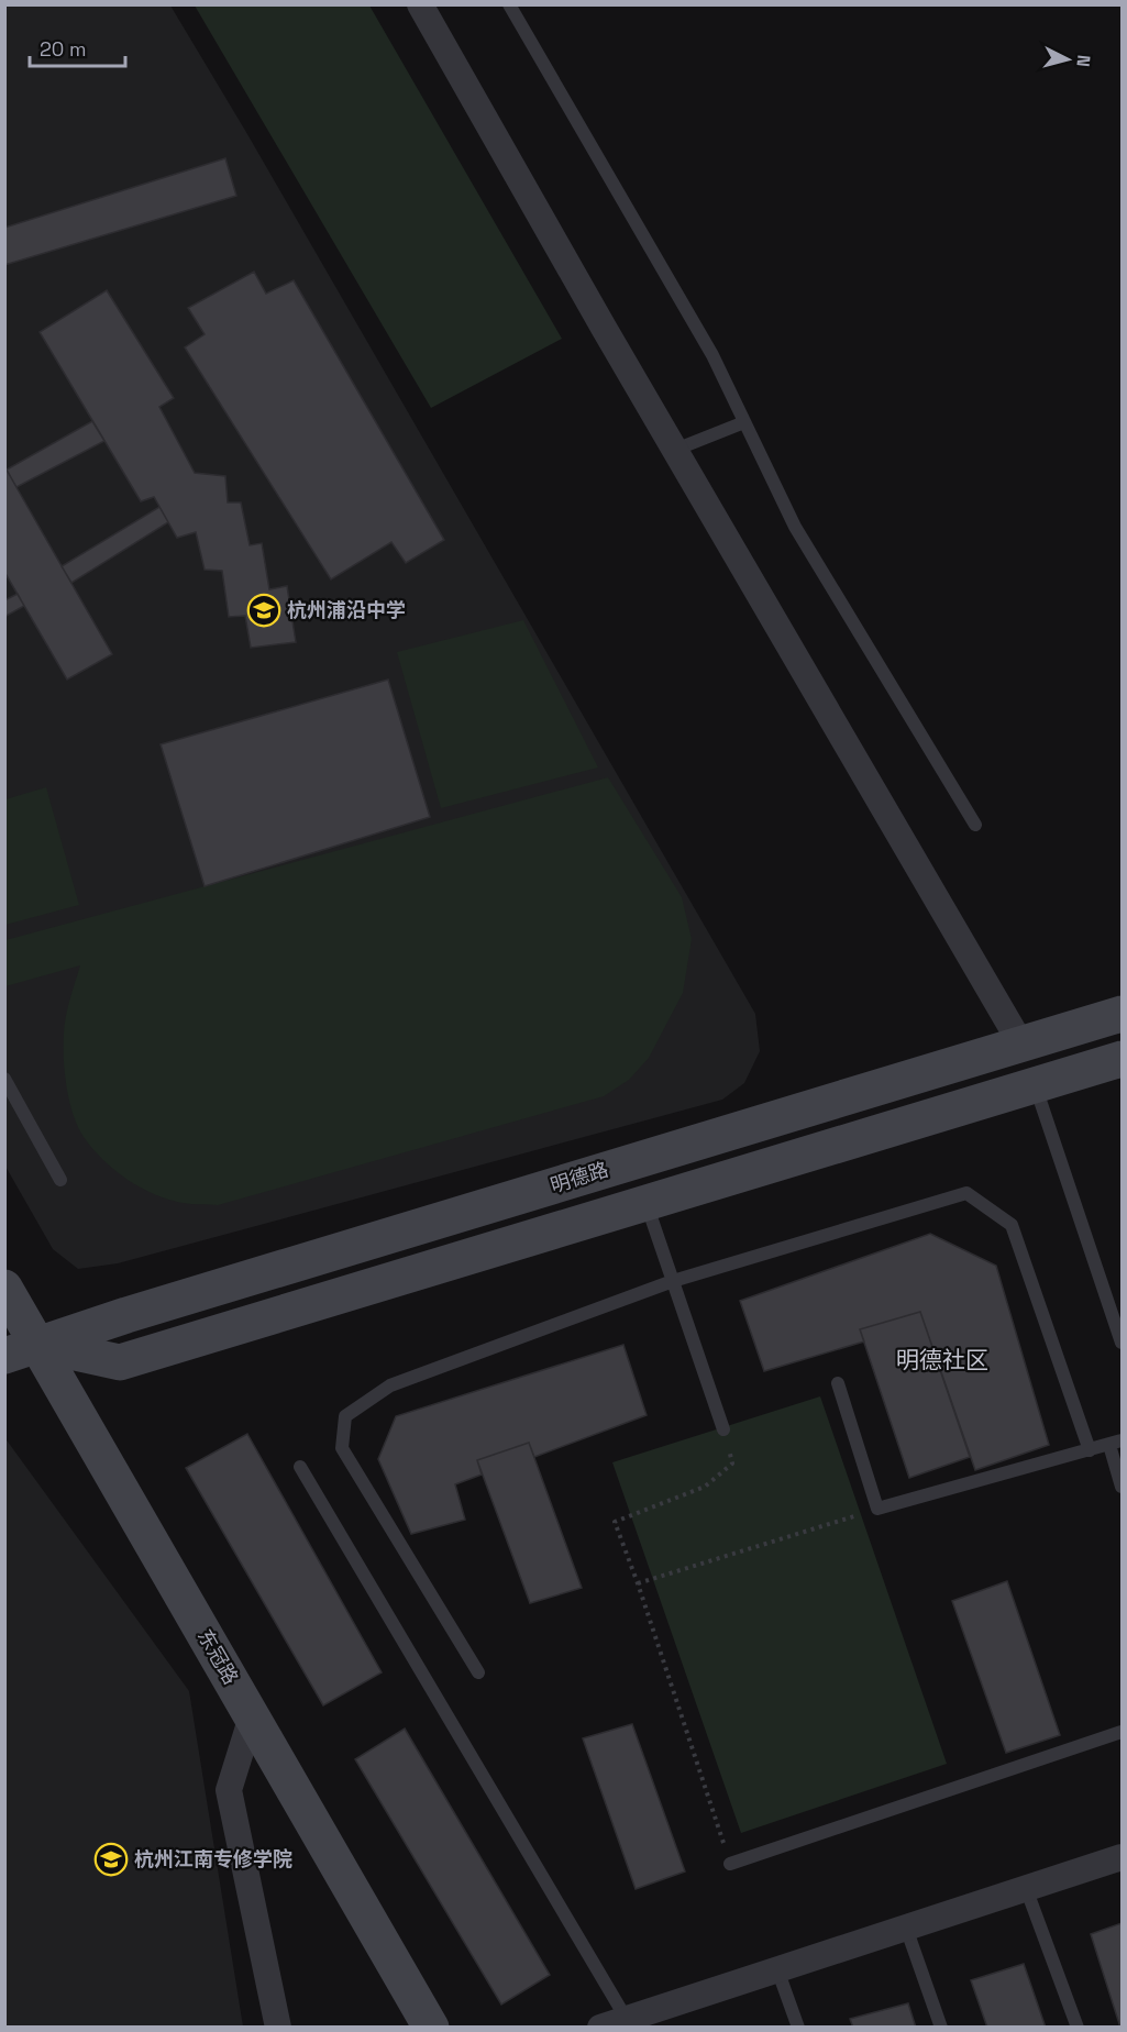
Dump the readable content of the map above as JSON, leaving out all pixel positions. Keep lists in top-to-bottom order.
{
  "streets": {
    "street": ["明德路", "东冠路"]
  },
  "crossings": [
    ["明德路", "东冠路"]
  ],
  "districts": ["明德社区"],
  "places": {
    "school or university": ["杭州浦沿中学", "杭州江南专修学院"]
  },
  "scale_bar": "20 m",
  "north": "right"
}
